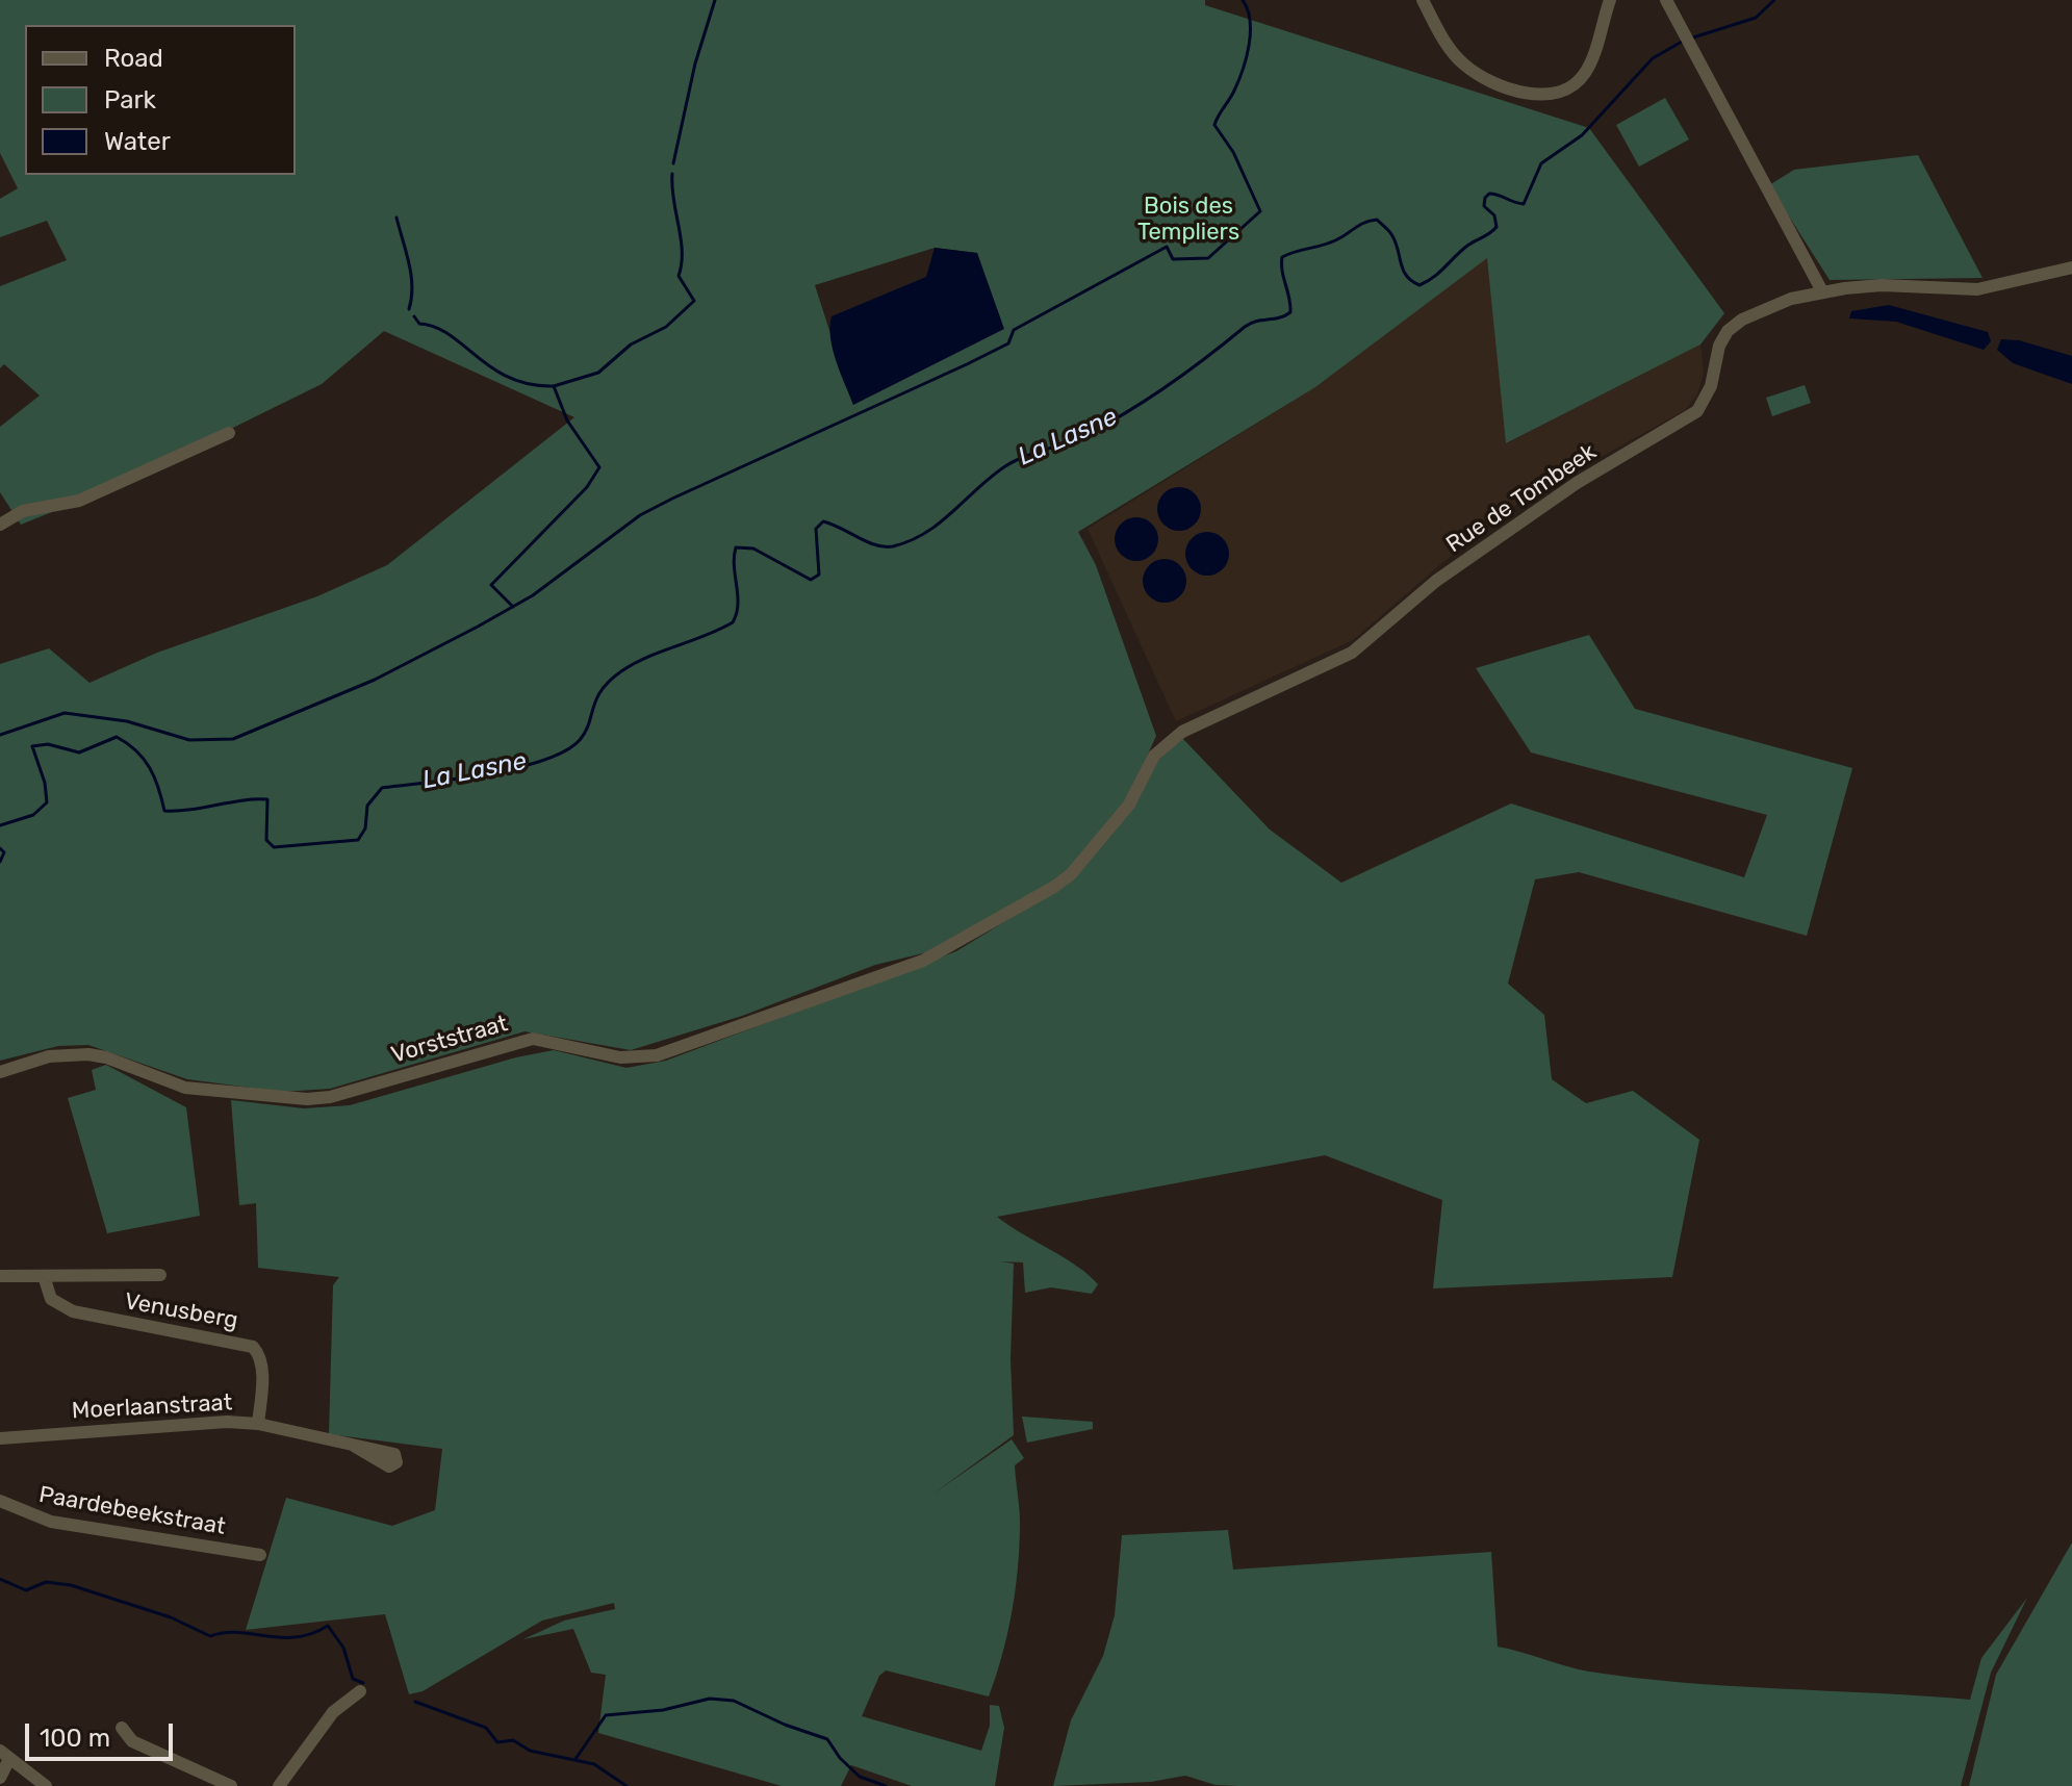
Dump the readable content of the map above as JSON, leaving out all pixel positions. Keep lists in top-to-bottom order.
{
  "streets": {
    "street": [
      "Rue de Tombeek",
      "Vorststraat",
      "Venusberg",
      "Moerlaanstraat",
      "Paardebeekstraat"
    ]
  },
  "crossings": [
    ["Rue de Tombeek", "Vorststraat"],
    ["Venusberg", "Moerlaanstraat"]
  ],
  "water": ["La Lasne"],
  "parks": ["Bois des Templiers"],
  "legend": ["Road", "Park", "Water"],
  "scale_bar": "100 m"
}
